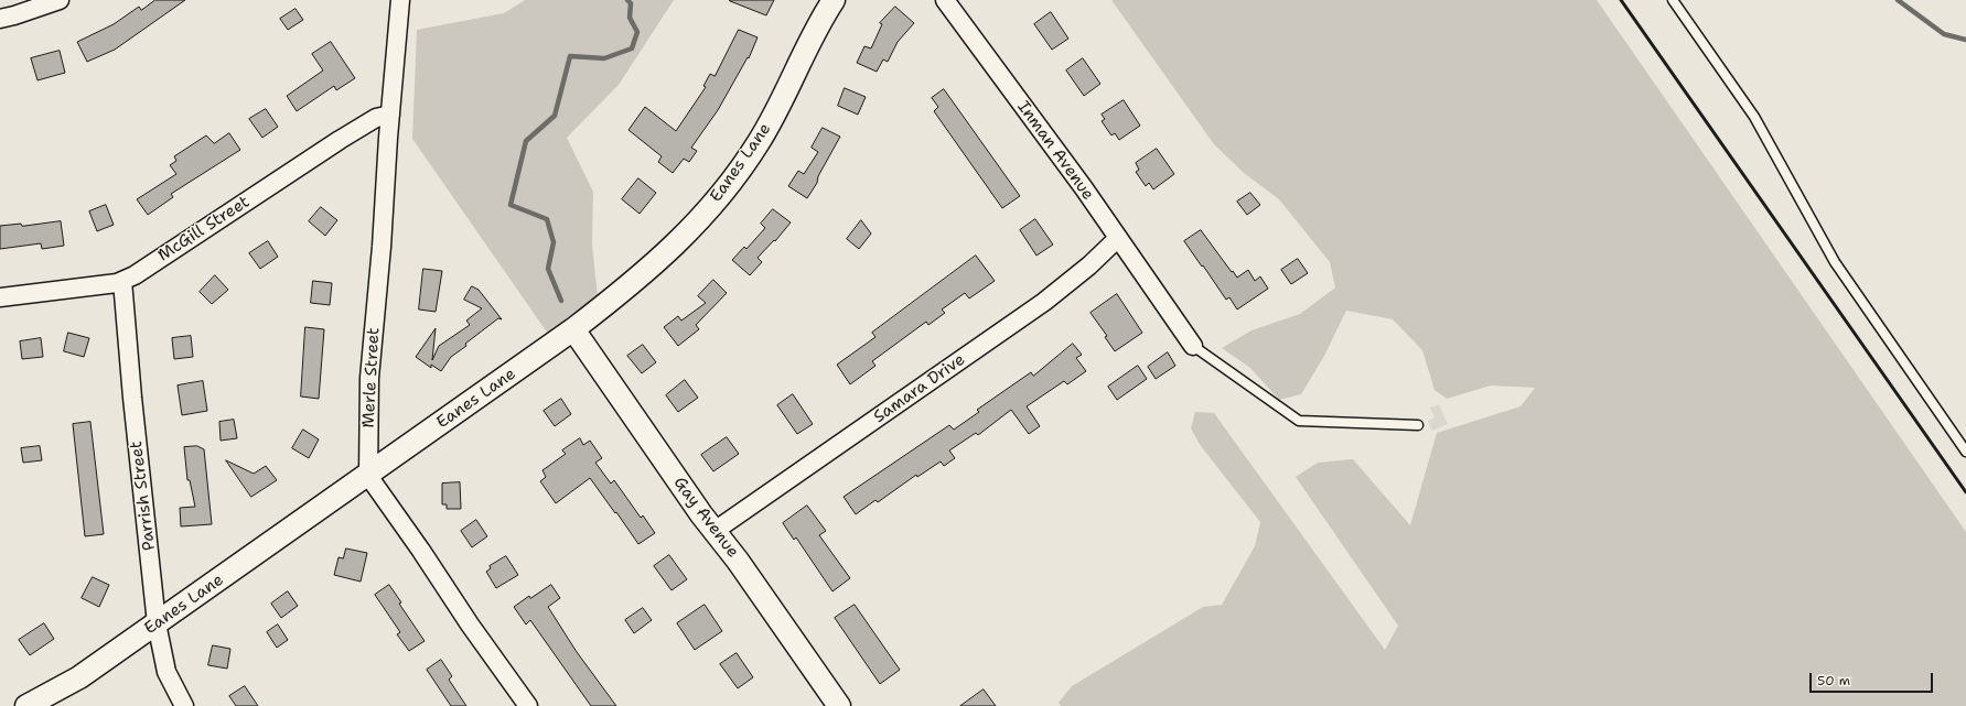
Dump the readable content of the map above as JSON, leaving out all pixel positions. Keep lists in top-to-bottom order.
{
  "streets": {
    "street": [
      "Inman Avenue",
      "Eanes Lane",
      "McGill Street",
      "Merle Street",
      "Samara Drive",
      "Parrish Street",
      "Gay Avenue"
    ]
  },
  "crossings": [
    ["Inman Avenue", "Samara Drive"],
    ["Eanes Lane", "Merle Street"],
    ["Eanes Lane", "Parrish Street"],
    ["Eanes Lane", "Gay Avenue"],
    ["McGill Street", "Merle Street"],
    ["McGill Street", "Parrish Street"],
    ["Samara Drive", "Gay Avenue"]
  ],
  "scale_bar": "50 m"
}
